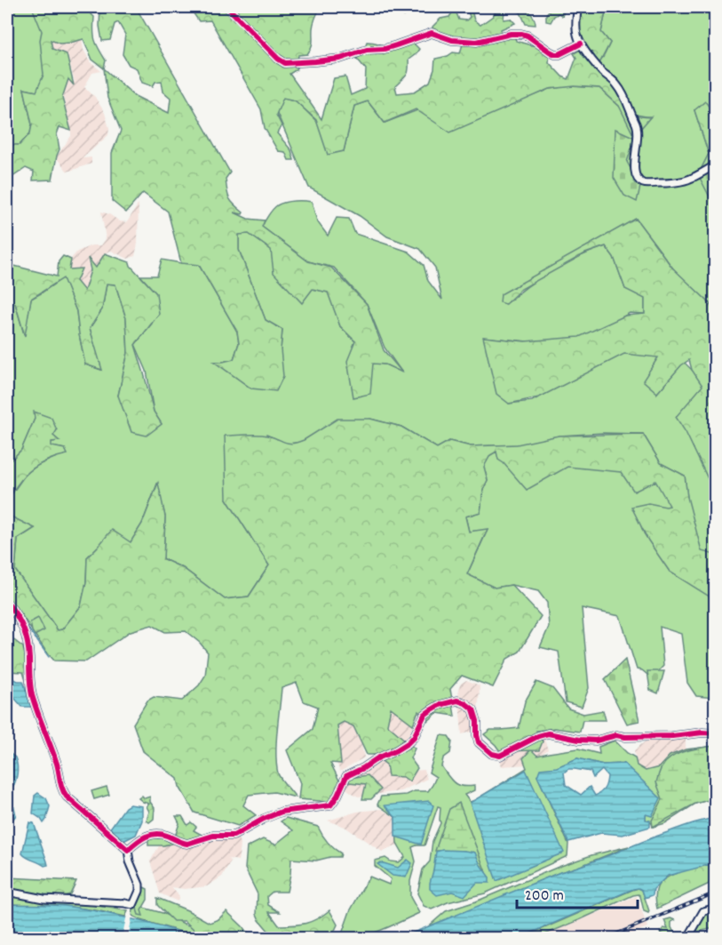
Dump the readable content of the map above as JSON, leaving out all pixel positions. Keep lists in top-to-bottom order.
{
  "scale_bar": "200 m"
}
